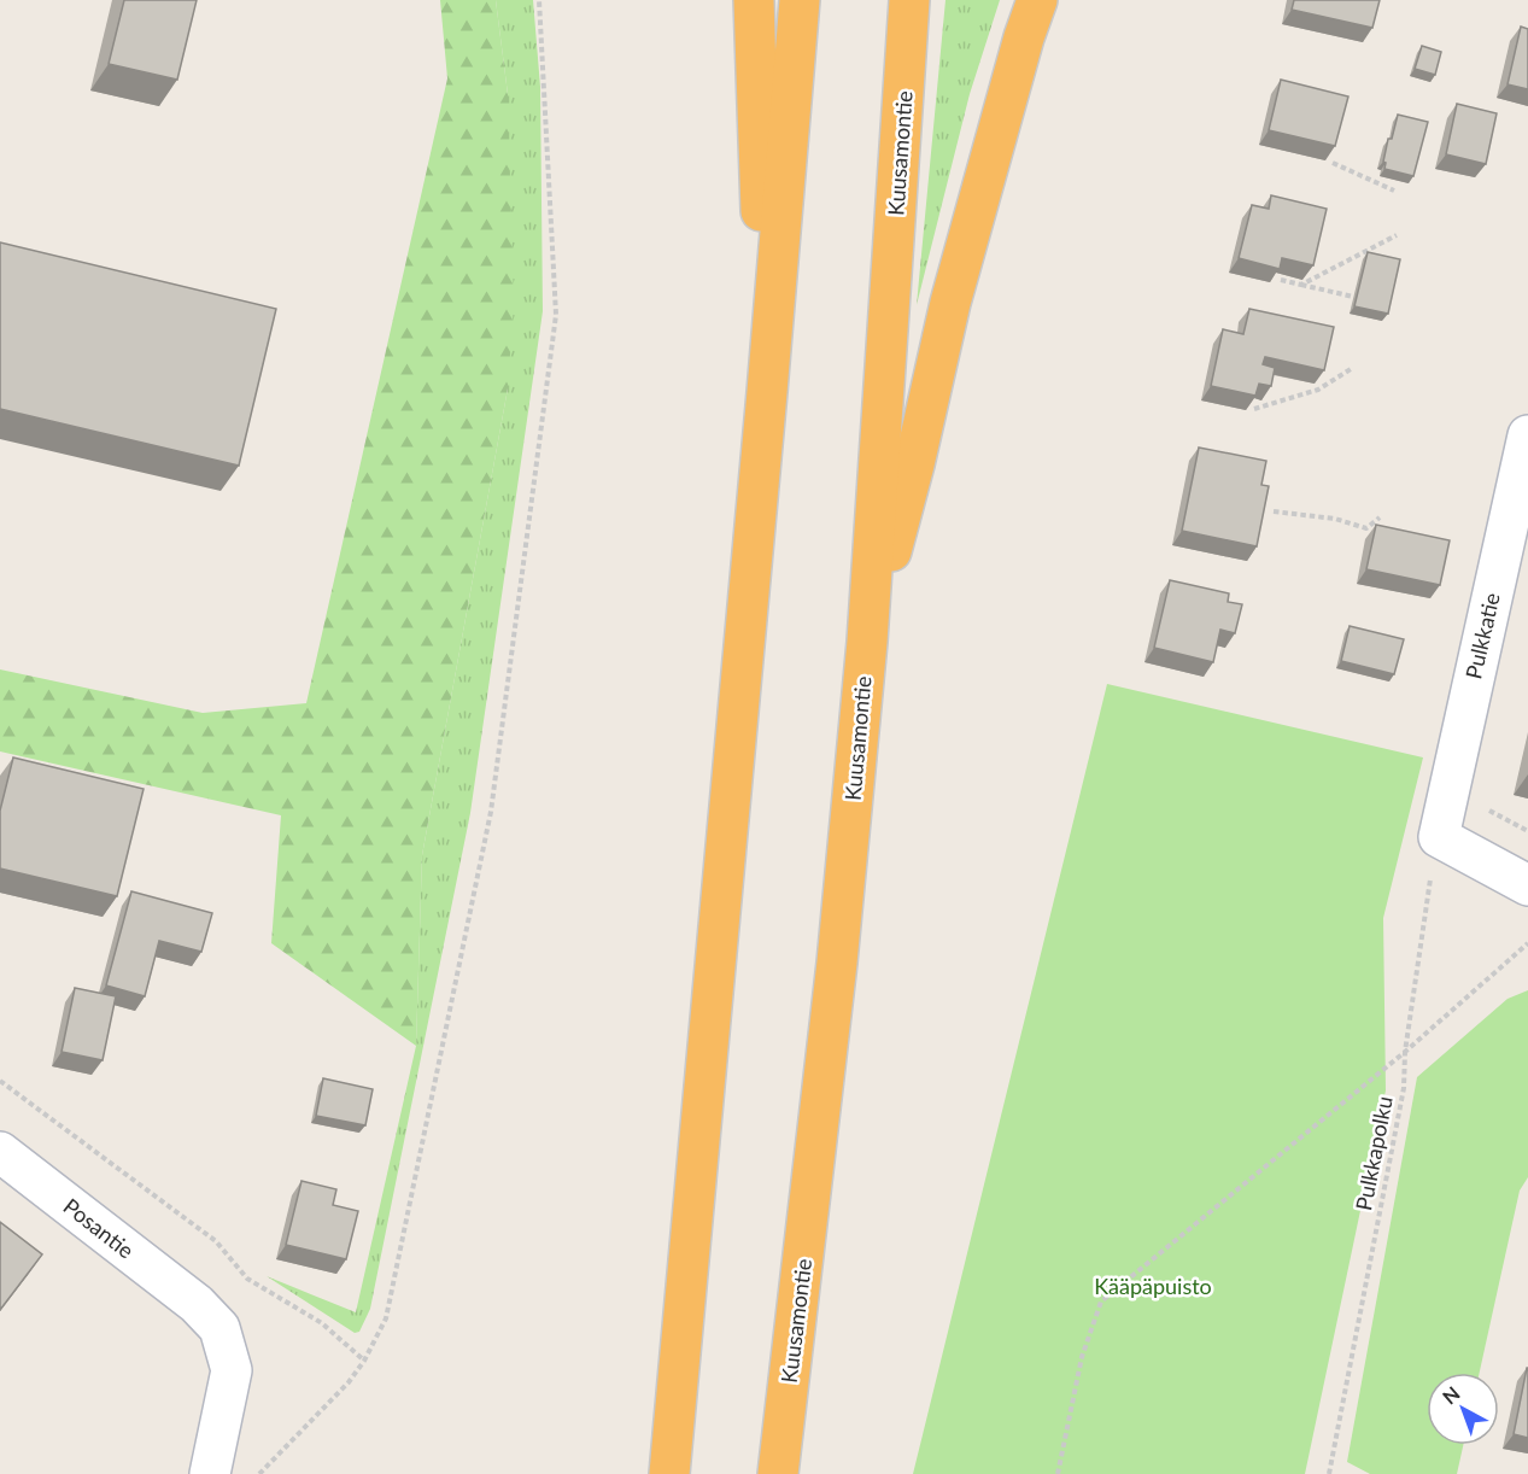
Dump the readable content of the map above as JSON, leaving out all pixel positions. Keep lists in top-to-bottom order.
{
  "streets": {
    "highway": ["Kuusamontie"],
    "street": ["Pulkkatie", "Posantie"],
    "path": ["Pulkkapolku"]
  },
  "crossings": [
    ["Pulkkatie", "Pulkkapolku"]
  ],
  "parks": ["Kääpäpuisto"],
  "north": "top left"
}
